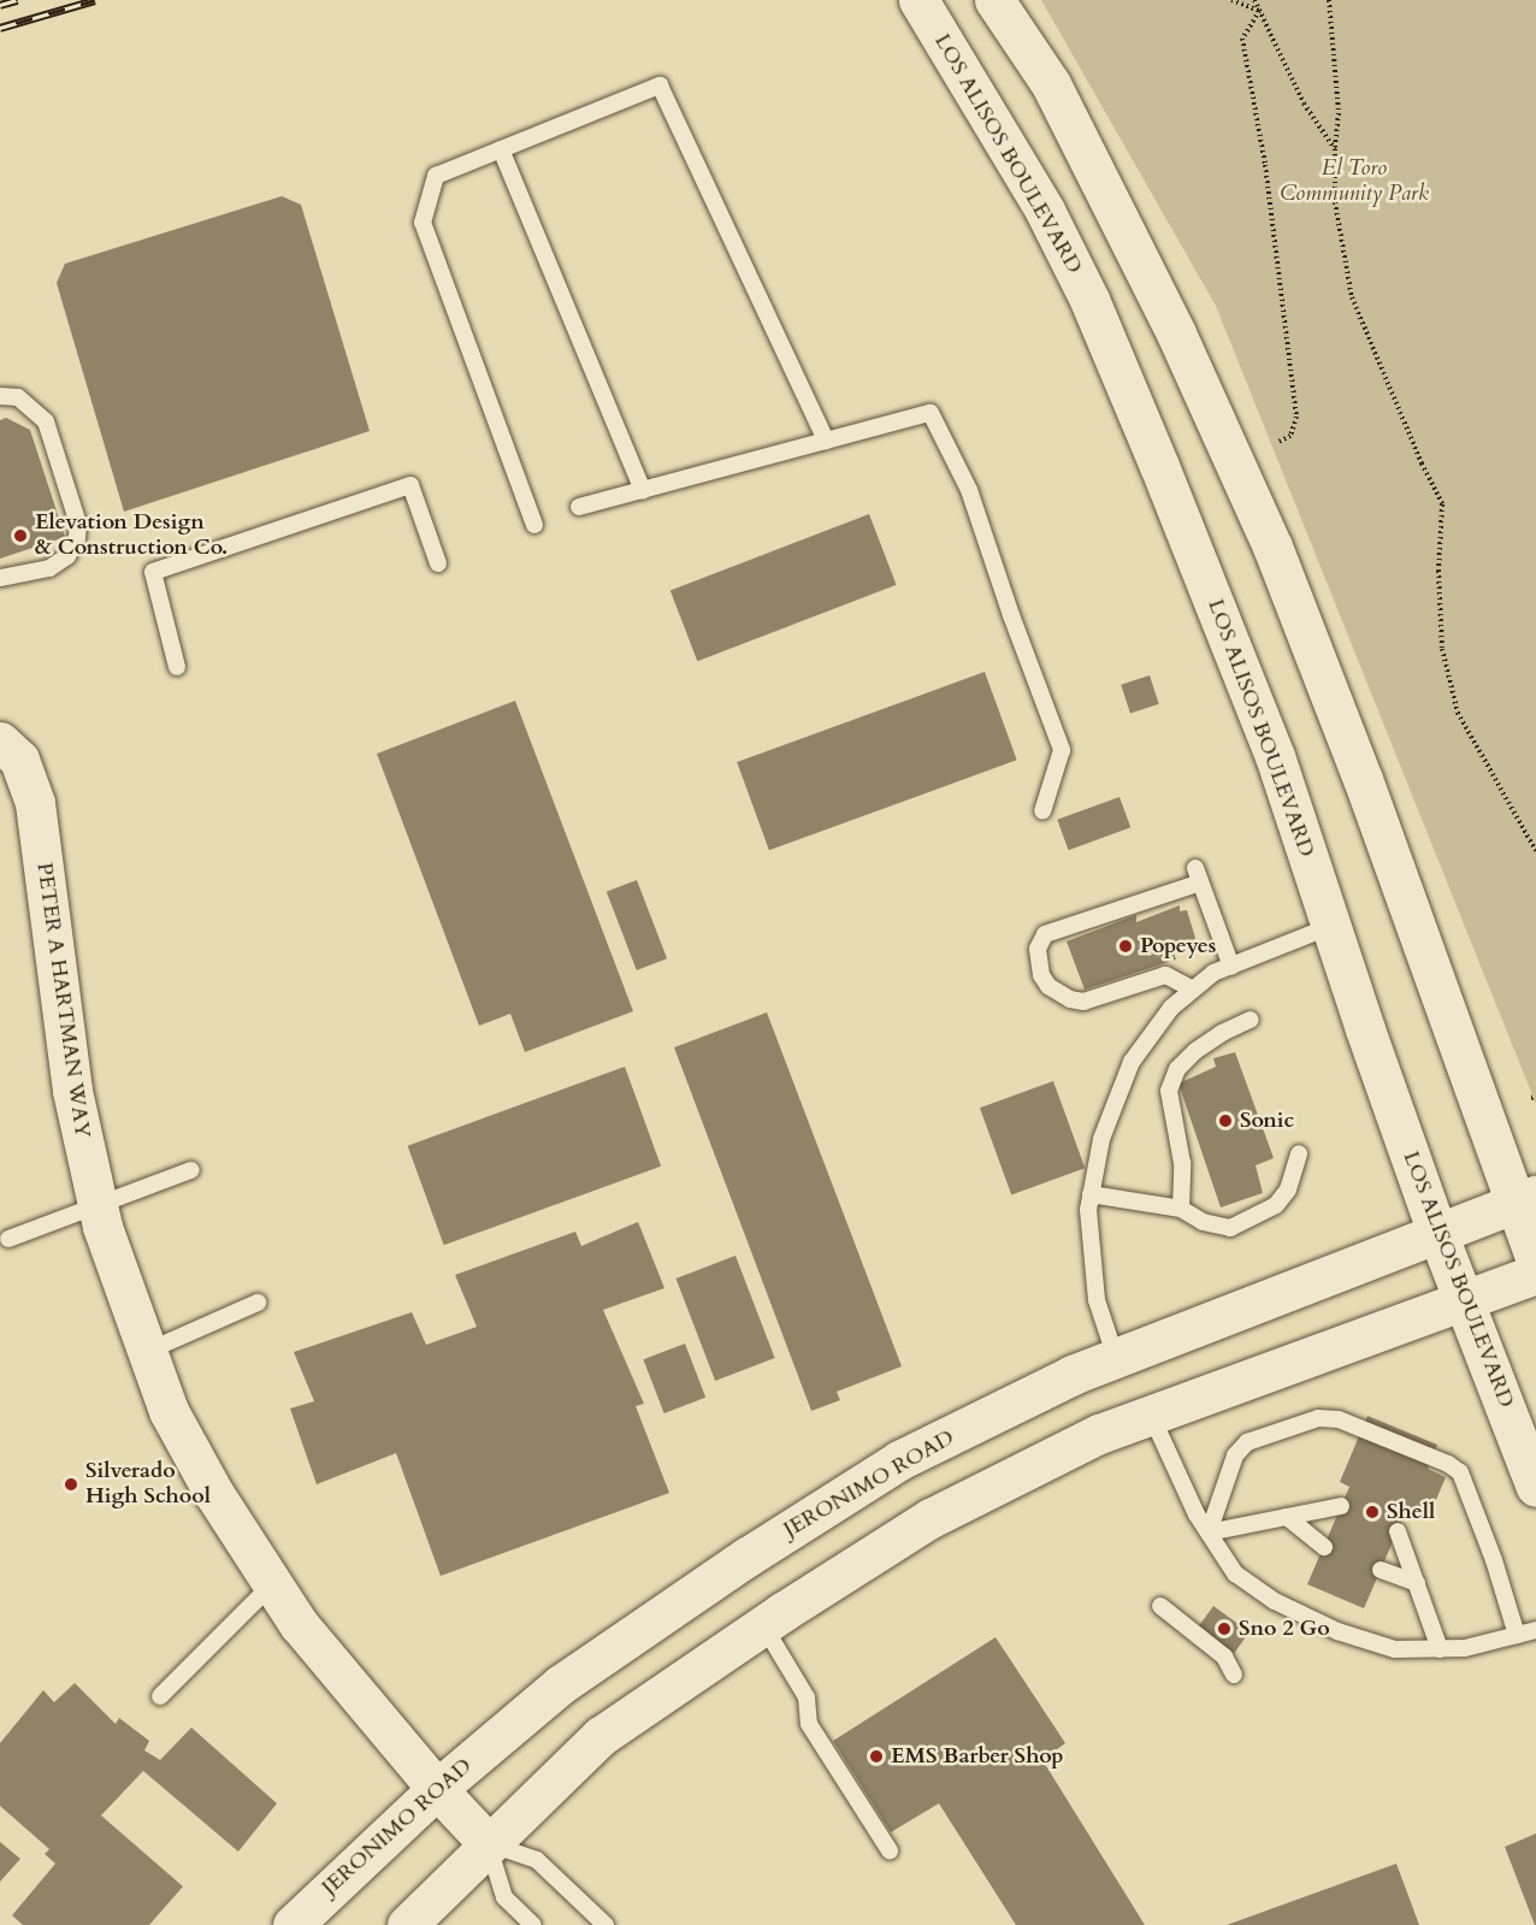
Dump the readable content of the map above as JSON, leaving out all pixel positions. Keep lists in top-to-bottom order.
{
  "streets": {
    "main road": ["LOS ALISOS BOULEVARD", "PETER A HARTMAN WAY", "JERONIMO ROAD"]
  },
  "crossings": [
    ["LOS ALISOS BOULEVARD", "JERONIMO ROAD"],
    ["PETER A HARTMAN WAY", "JERONIMO ROAD"]
  ],
  "parks": ["El Toro Community Park"],
  "places": [
    "Elevation Design & Construction Co.",
    "Popeyes",
    "Sonic",
    "Silverado High School",
    "Shell",
    "Sno 2 Go",
    "EMS Barber Shop"
  ]
}
